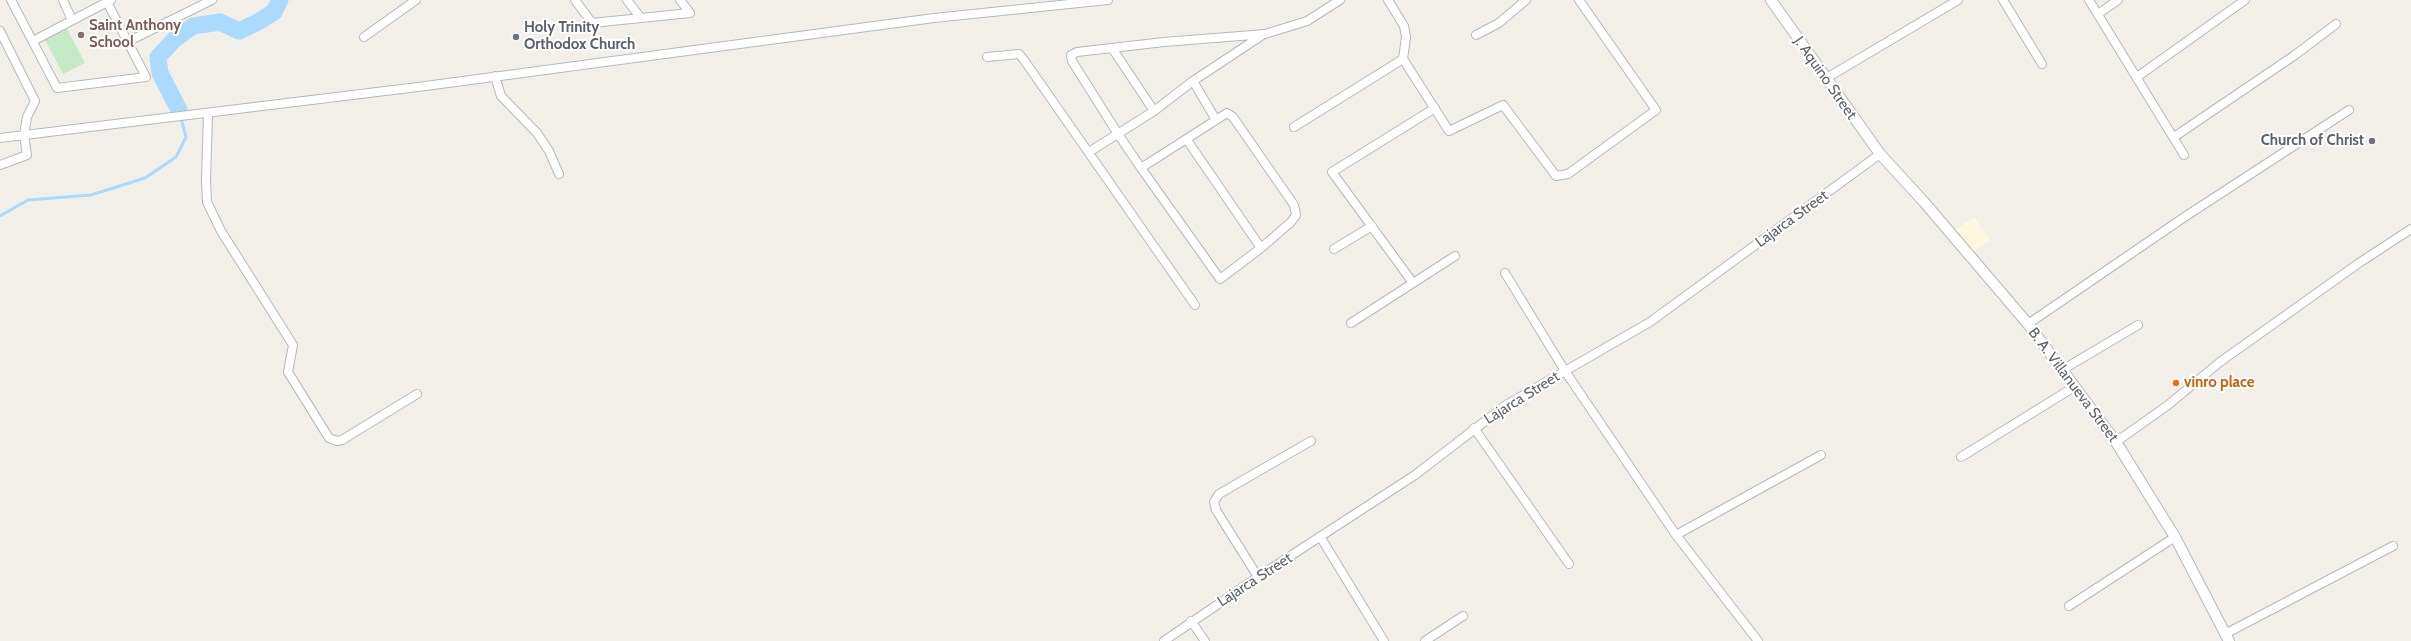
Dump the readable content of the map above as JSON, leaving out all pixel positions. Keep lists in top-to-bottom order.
{
  "streets": {
    "street": ["J. Aquino Street", "Lajarca Street", "B. A. Villanueva Street"]
  },
  "crossings": [
    ["J. Aquino Street", "Lajarca Street"],
    ["J. Aquino Street", "B. A. Villanueva Street"],
    ["Lajarca Street", "B. A. Villanueva Street"]
  ],
  "places": [
    "Saint Anthony School",
    "Holy Trinity Orthodox Church",
    "Church of Christ",
    "vinro place"
  ]
}
